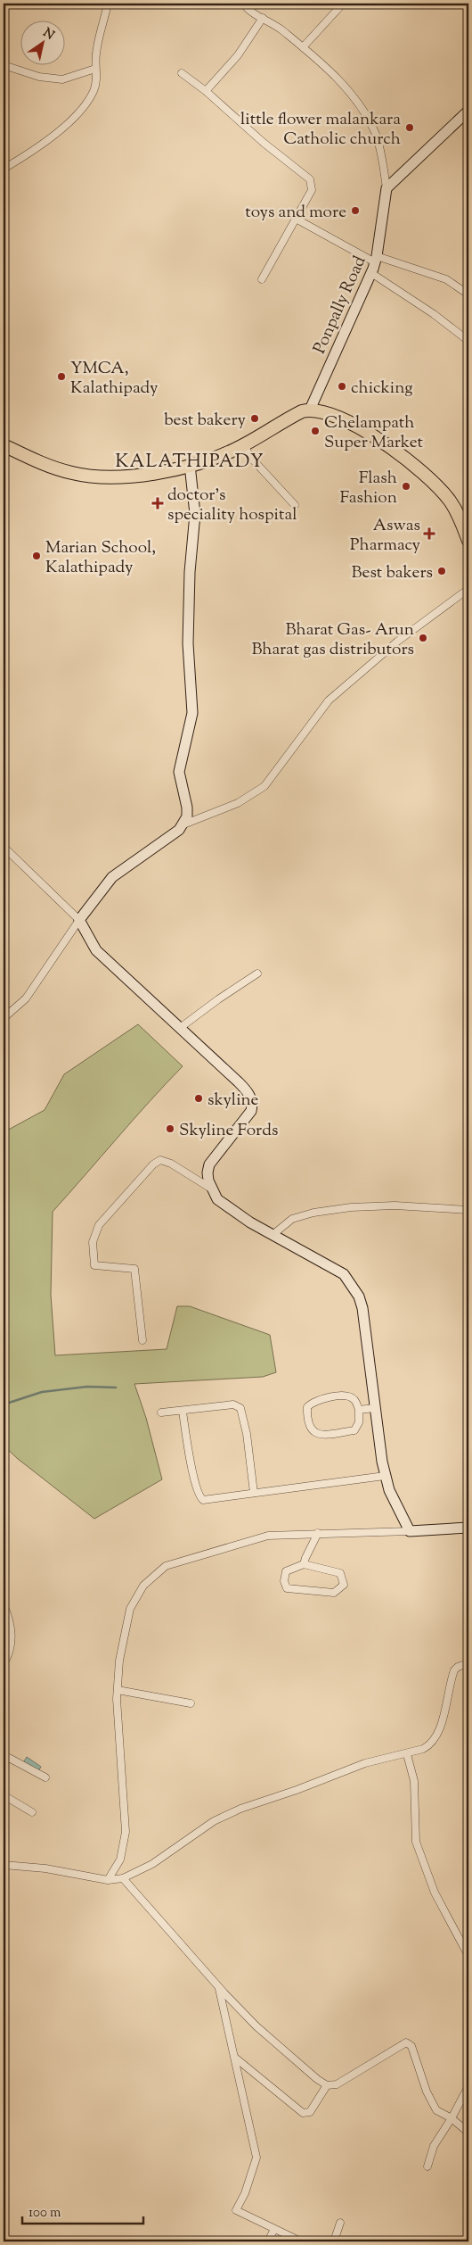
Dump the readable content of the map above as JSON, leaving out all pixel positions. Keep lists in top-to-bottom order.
{
  "streets": {
    "main road": ["Ponpally Road"]
  },
  "districts": ["KALATHIPADY"],
  "places": {
    "other": [
      "little flower malankara Catholic church",
      "toys and more",
      "YMCA, Kalathipady",
      "chicking",
      "best bakery",
      "Chelampath Super Market",
      "Flash Fashion",
      "Marian School, Kalathipady",
      "Best bakers",
      "Bharat Gas- Arun Bharat gas distributors",
      "skyline",
      "Skyline Fords"
    ],
    "health": ["doctor's speciality hospital", "Aswas Pharmacy"]
  },
  "scale_bar": "100 m",
  "north": "top right"
}
